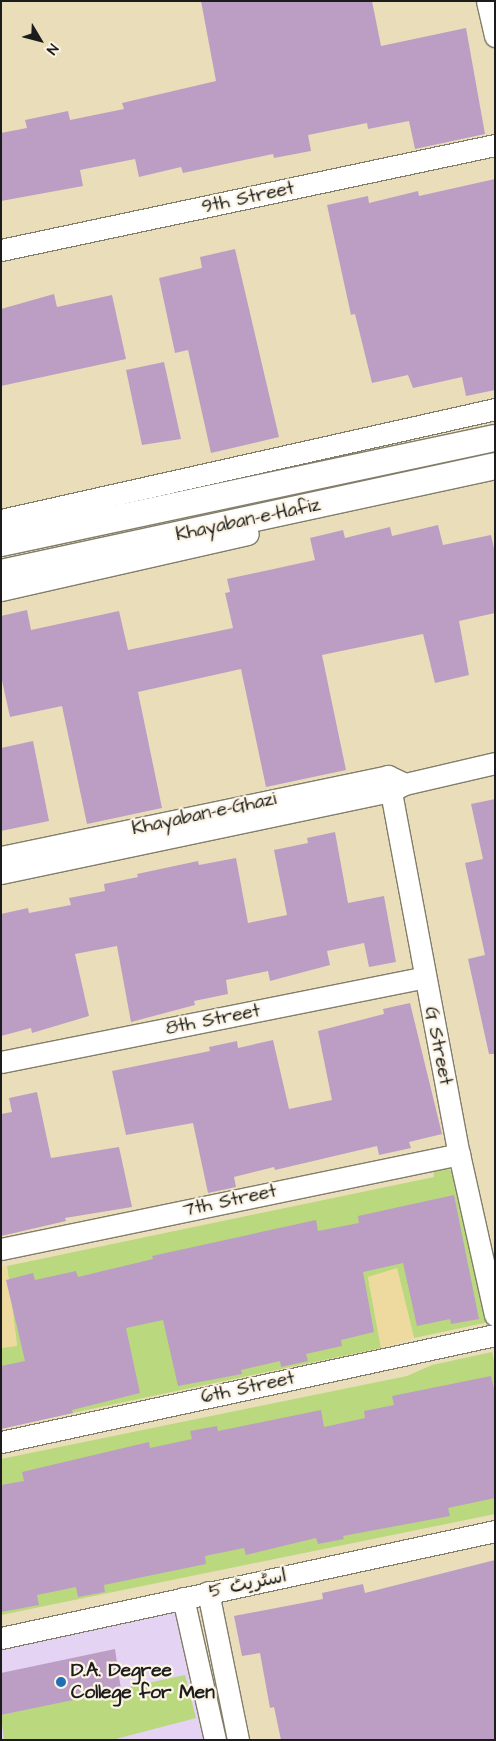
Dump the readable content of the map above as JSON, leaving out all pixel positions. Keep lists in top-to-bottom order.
{
  "streets": {
    "main road": ["Khayaban-e-Hafiz"],
    "street": [
      "9th Street",
      "Khayaban-e-Ghazi",
      "8th Street",
      "G Street",
      "7th Street",
      "6th Street",
      "اسٹریٹ 5"
    ]
  },
  "crossings": [
    ["Khayaban-e-Ghazi", "G Street"],
    ["8th Street", "G Street"],
    ["G Street", "7th Street"]
  ],
  "places": ["D.A. Degree College for Men"],
  "north": "bottom right"
}
